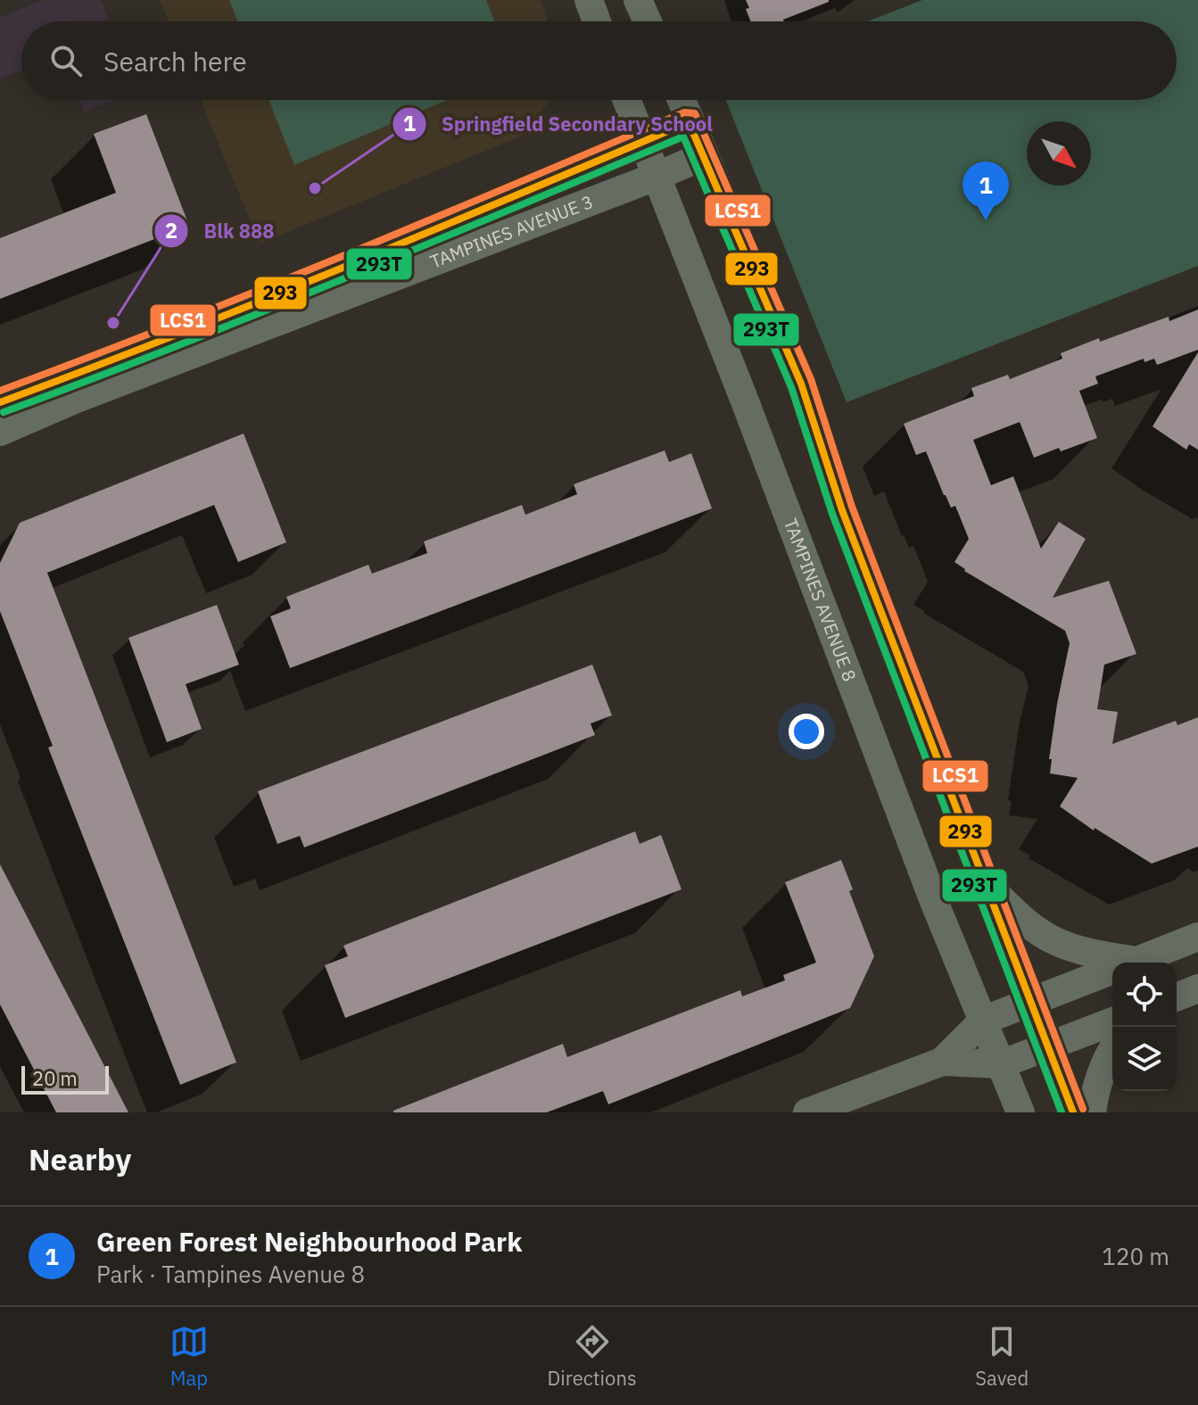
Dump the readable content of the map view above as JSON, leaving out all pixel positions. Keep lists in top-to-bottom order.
{
  "streets": {
    "street": ["TAMPINES AVENUE 3", "TAMPINES AVENUE 8"]
  },
  "crossings": [
    ["TAMPINES AVENUE 3", "TAMPINES AVENUE 8"]
  ],
  "places": ["Springfield Secondary School", "Blk 888"],
  "lines": ["transit line LCS1", "transit line 293", "transit line 293T"],
  "scale_bar": "20 m",
  "north": "bottom right",
  "page": {
    "search": "Search here",
    "pins": "1",
    "scale": "20 m",
    "heading": "Nearby",
    "list": [
      {
        "mark": "1",
        "name": "Green Forest Neighbourhood Park",
        "note": "Park · Tampines Avenue 8",
        "value": "120 m"
      }
    ],
    "nav": ["Map", "Directions", "Saved"]
  }
}
